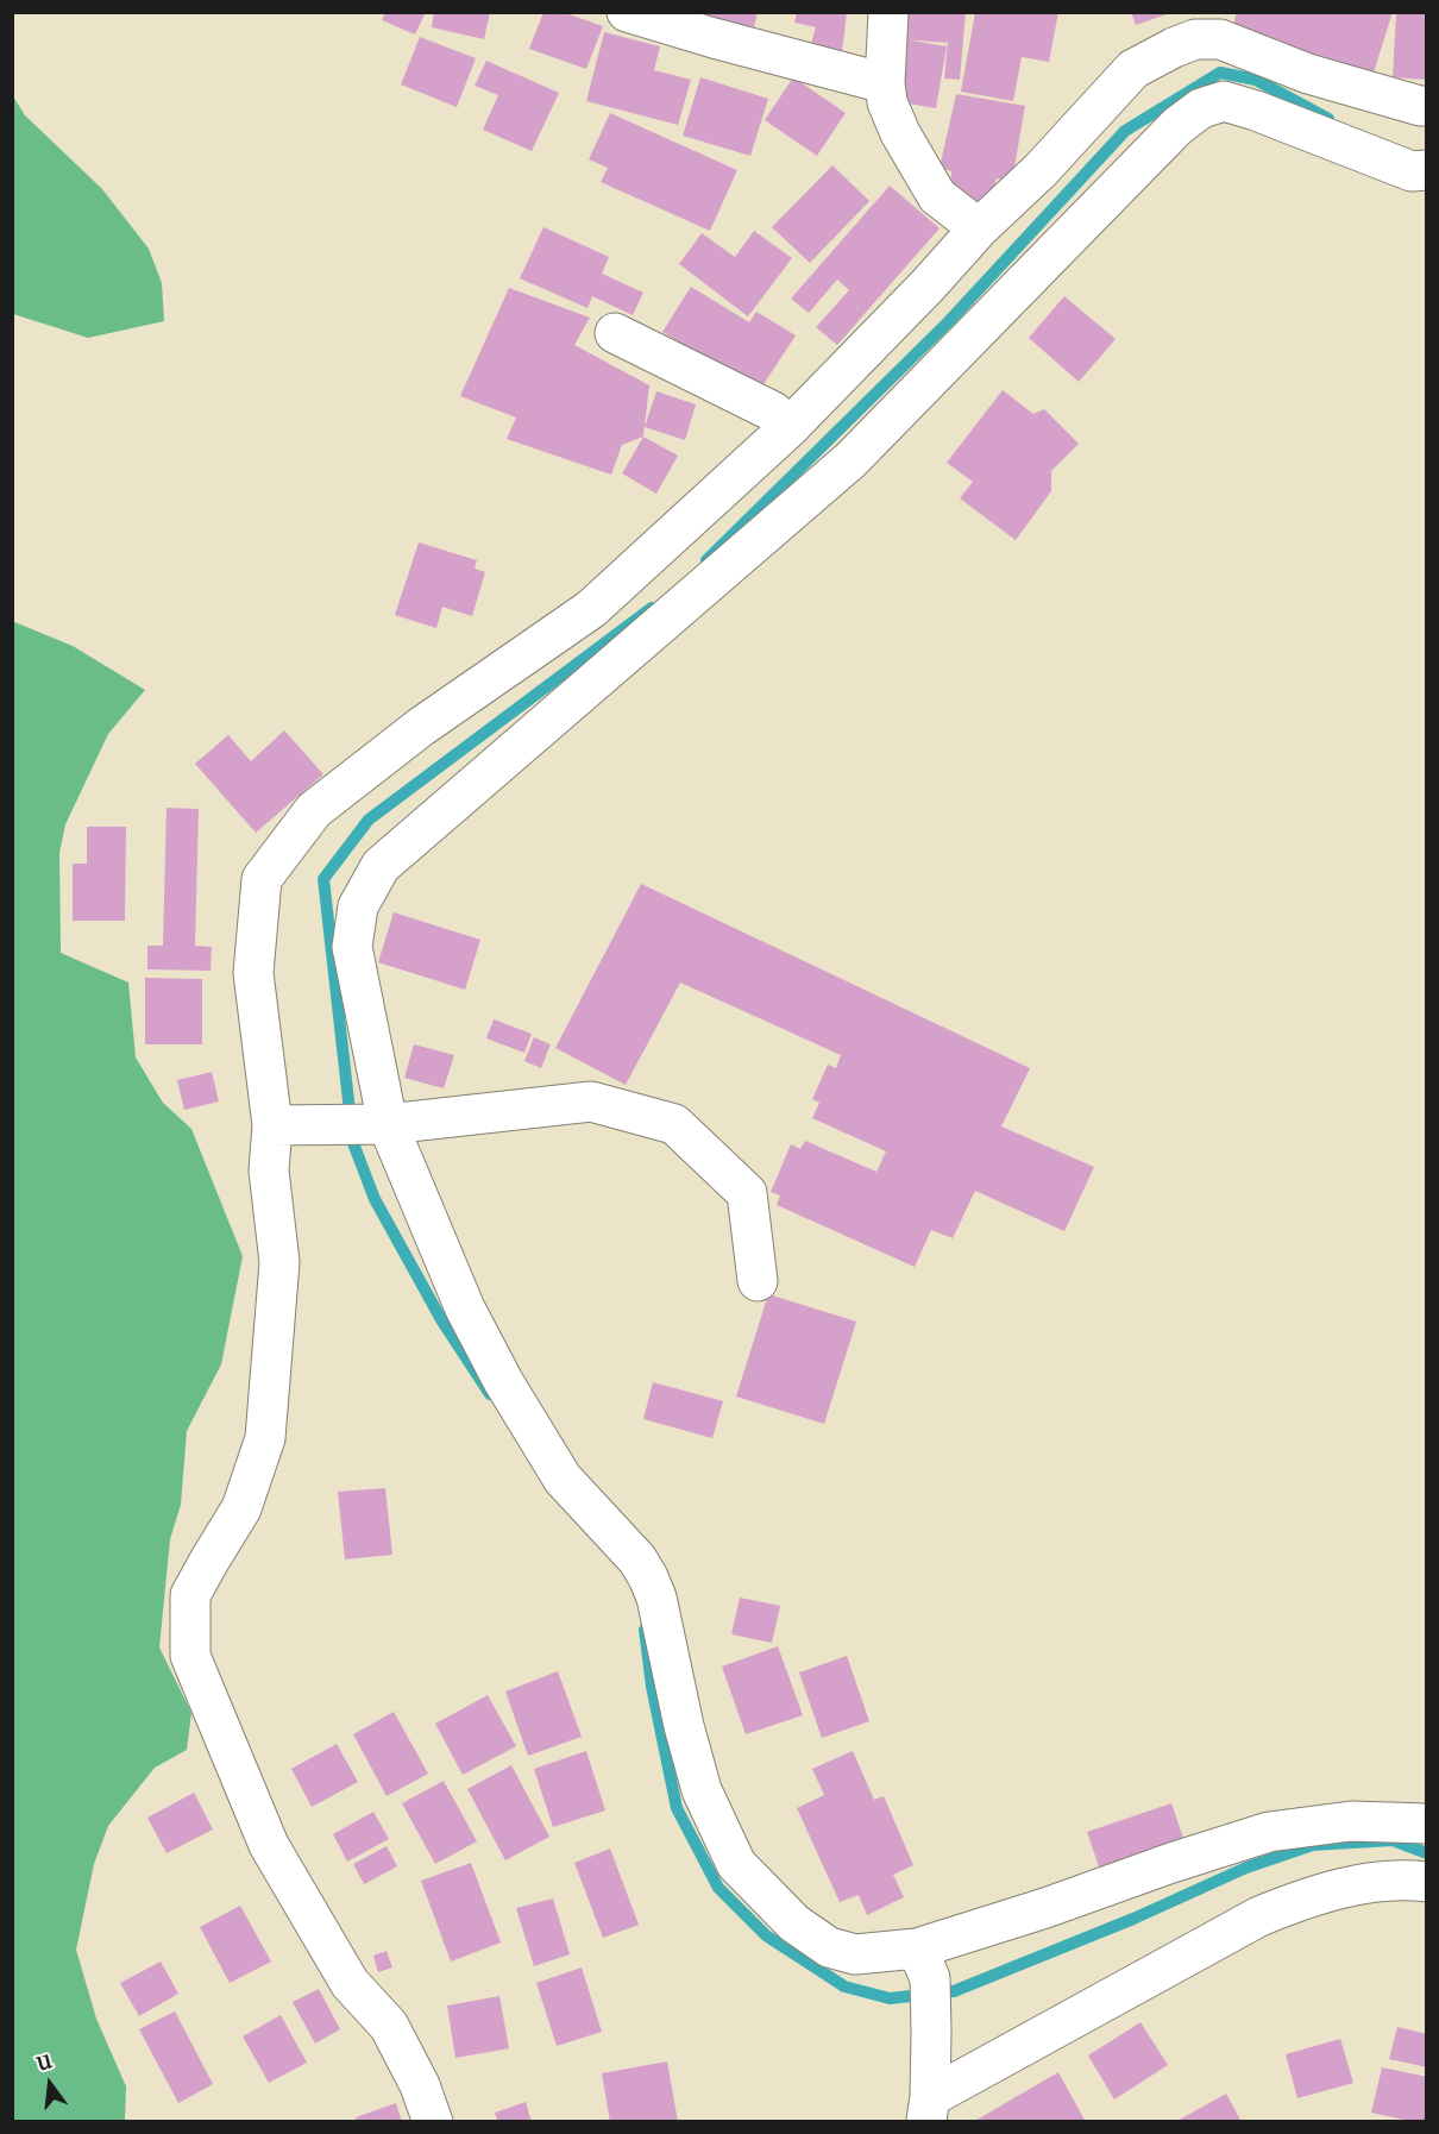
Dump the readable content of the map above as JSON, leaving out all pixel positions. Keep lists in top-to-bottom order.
{
  "north": "top"
}
